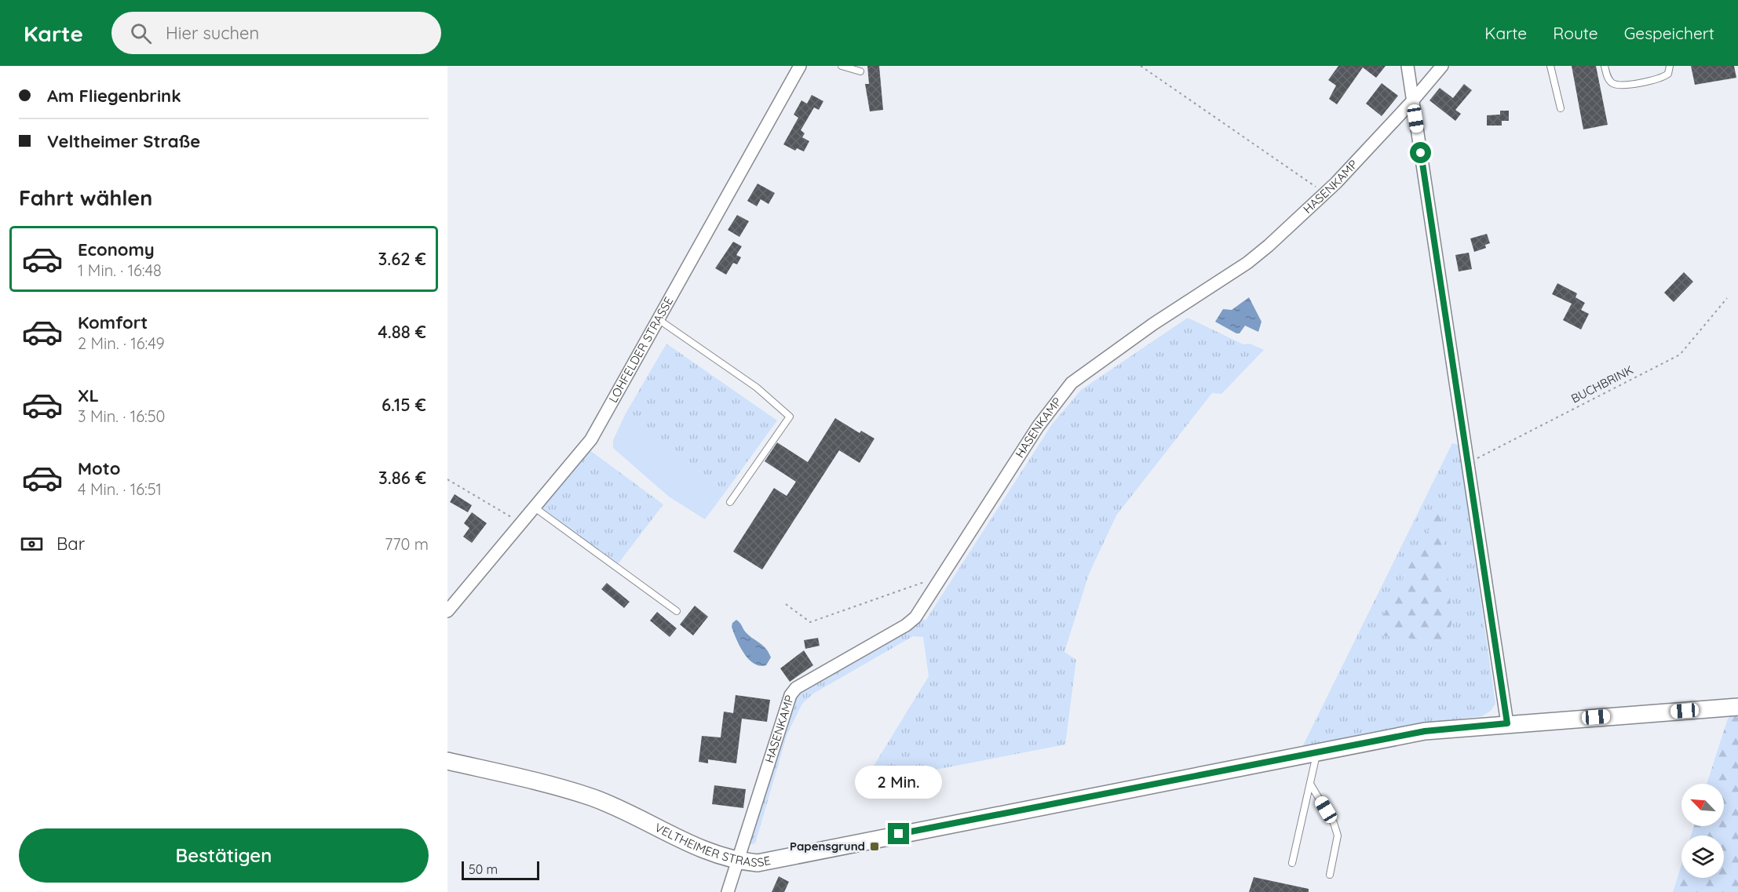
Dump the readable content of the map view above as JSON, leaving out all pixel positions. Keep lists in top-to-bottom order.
{
  "streets": {
    "main road": ["VELTHEIMER STRASSE"],
    "street": ["HASENKAMP", "LOHFELDER STRASSE"],
    "path": ["BUCHBRINK"]
  },
  "crossings": [
    ["HASENKAMP", "VELTHEIMER STRASSE"]
  ],
  "places": {
    "transit": ["Papensgrund"]
  },
  "scale_bar": "50 m",
  "north": "top left",
  "page": {
    "header": "Karte",
    "search": "Hier suchen",
    "nav": ["Karte", "Route", "Gespeichert"],
    "banner": ["Am Fliegenbrink", "Veltheimer Straße"],
    "heading": "Fahrt wählen",
    "list": [
      {
        "name": "Economy",
        "note": "1 Min. · 16:48",
        "value": "3.62 €"
      },
      {
        "name": "Komfort",
        "note": "2 Min. · 16:49",
        "value": "4.88 €"
      },
      {
        "name": "XL",
        "note": "3 Min. · 16:50",
        "value": "6.15 €"
      },
      {
        "name": "Moto",
        "note": "4 Min. · 16:51",
        "value": "3.86 €"
      }
    ],
    "pay": ["Bar", "770 m"],
    "bubble": "2 Min.",
    "buttons": "Bestätigen",
    "scale": "50 m"
  }
}
